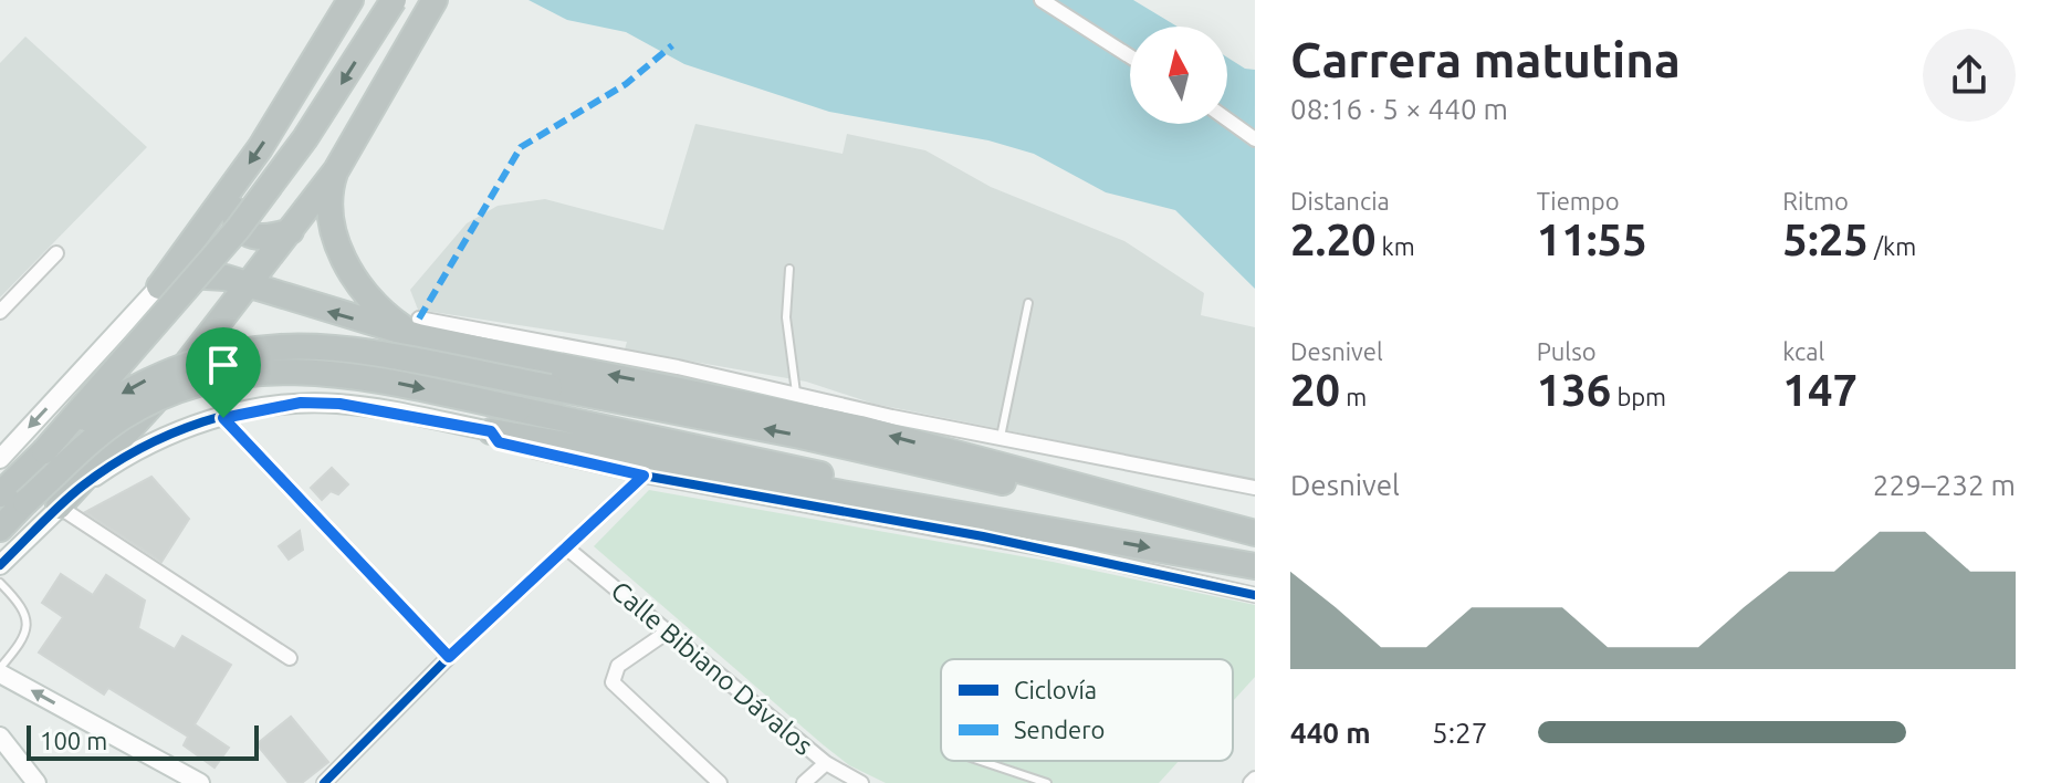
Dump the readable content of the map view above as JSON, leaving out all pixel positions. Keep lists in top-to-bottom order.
{
  "streets": {
    "street": ["Calle Bibiano Dávalos"]
  },
  "legend": ["Ciclovía", "Sendero"],
  "scale_bar": "100 m",
  "north": "top",
  "page": {
    "heading": ["Carrera matutina", "08:16 · 5 × 440 m"],
    "stats": [
      ["Distancia", "2.20 km"],
      ["Tiempo", "11:55"],
      ["Ritmo", "5:25 /km"],
      ["Desnivel", "20 m"],
      ["Pulso", "136 bpm"],
      ["kcal", "147"]
    ],
    "chart": ["Desnivel", "229–232 m"],
    "list": [
      {
        "name": "440 m",
        "note": "5:27"
      }
    ],
    "scale": "100 m"
  }
}
